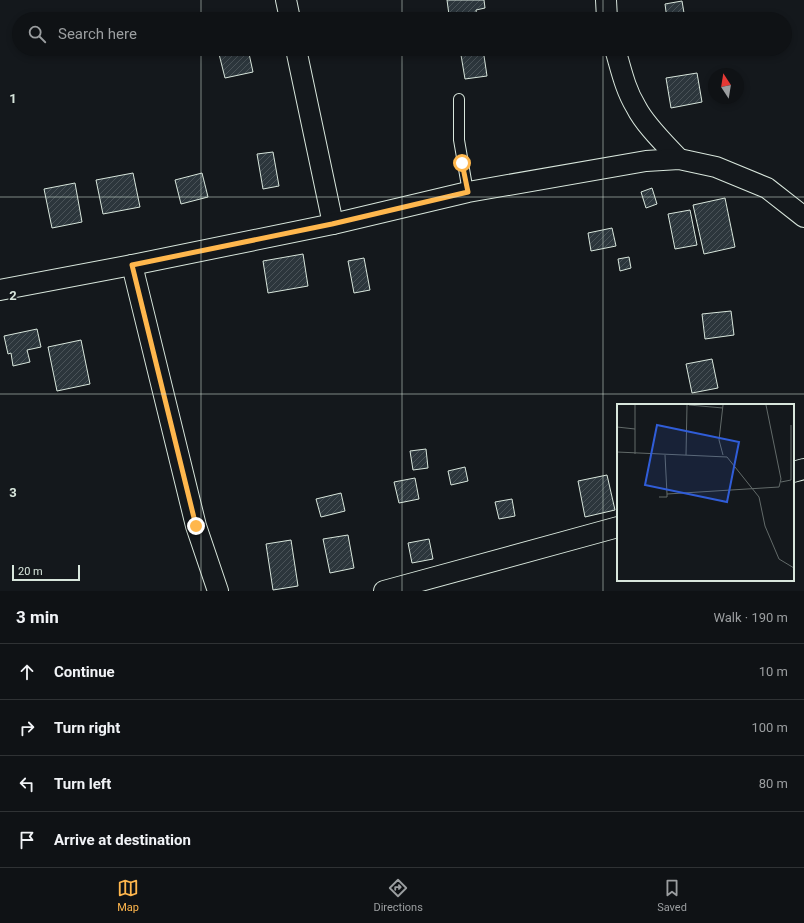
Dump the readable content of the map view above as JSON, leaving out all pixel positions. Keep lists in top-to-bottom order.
{
  "scale_bar": "20 m",
  "north": "top",
  "page": {
    "search": "Search here",
    "scale": "20 m",
    "heading": ["3 min", "Walk · 190 m"],
    "list": [
      ["Continue", "10 m"],
      ["Turn right", "100 m"],
      ["Turn left", "80 m"],
      "Arrive at destination"
    ],
    "nav": ["Map", "Directions", "Saved"]
  },
  "grid": {
    "rows": ["1", "2", "3"]
  }
}
